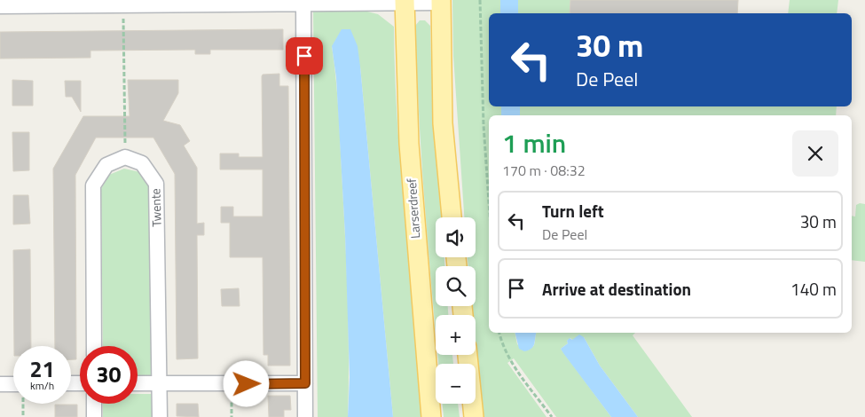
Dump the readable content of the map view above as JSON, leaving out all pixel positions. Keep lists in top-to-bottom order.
{
  "streets": {
    "main road": ["Larserdreef"],
    "street": ["Twente"]
  },
  "page": {
    "turn": ["30 m", "De Peel"],
    "heading": ["1 min", "170 m · 08:32"],
    "list": [
      {
        "name": "Turn left",
        "note": "De Peel",
        "value": "30 m"
      },
      {
        "name": "Arrive at destination",
        "value": "140 m"
      }
    ],
    "map_buttons": ["+", "−"],
    "speed": "21 km/h",
    "limit": "30"
  }
}
